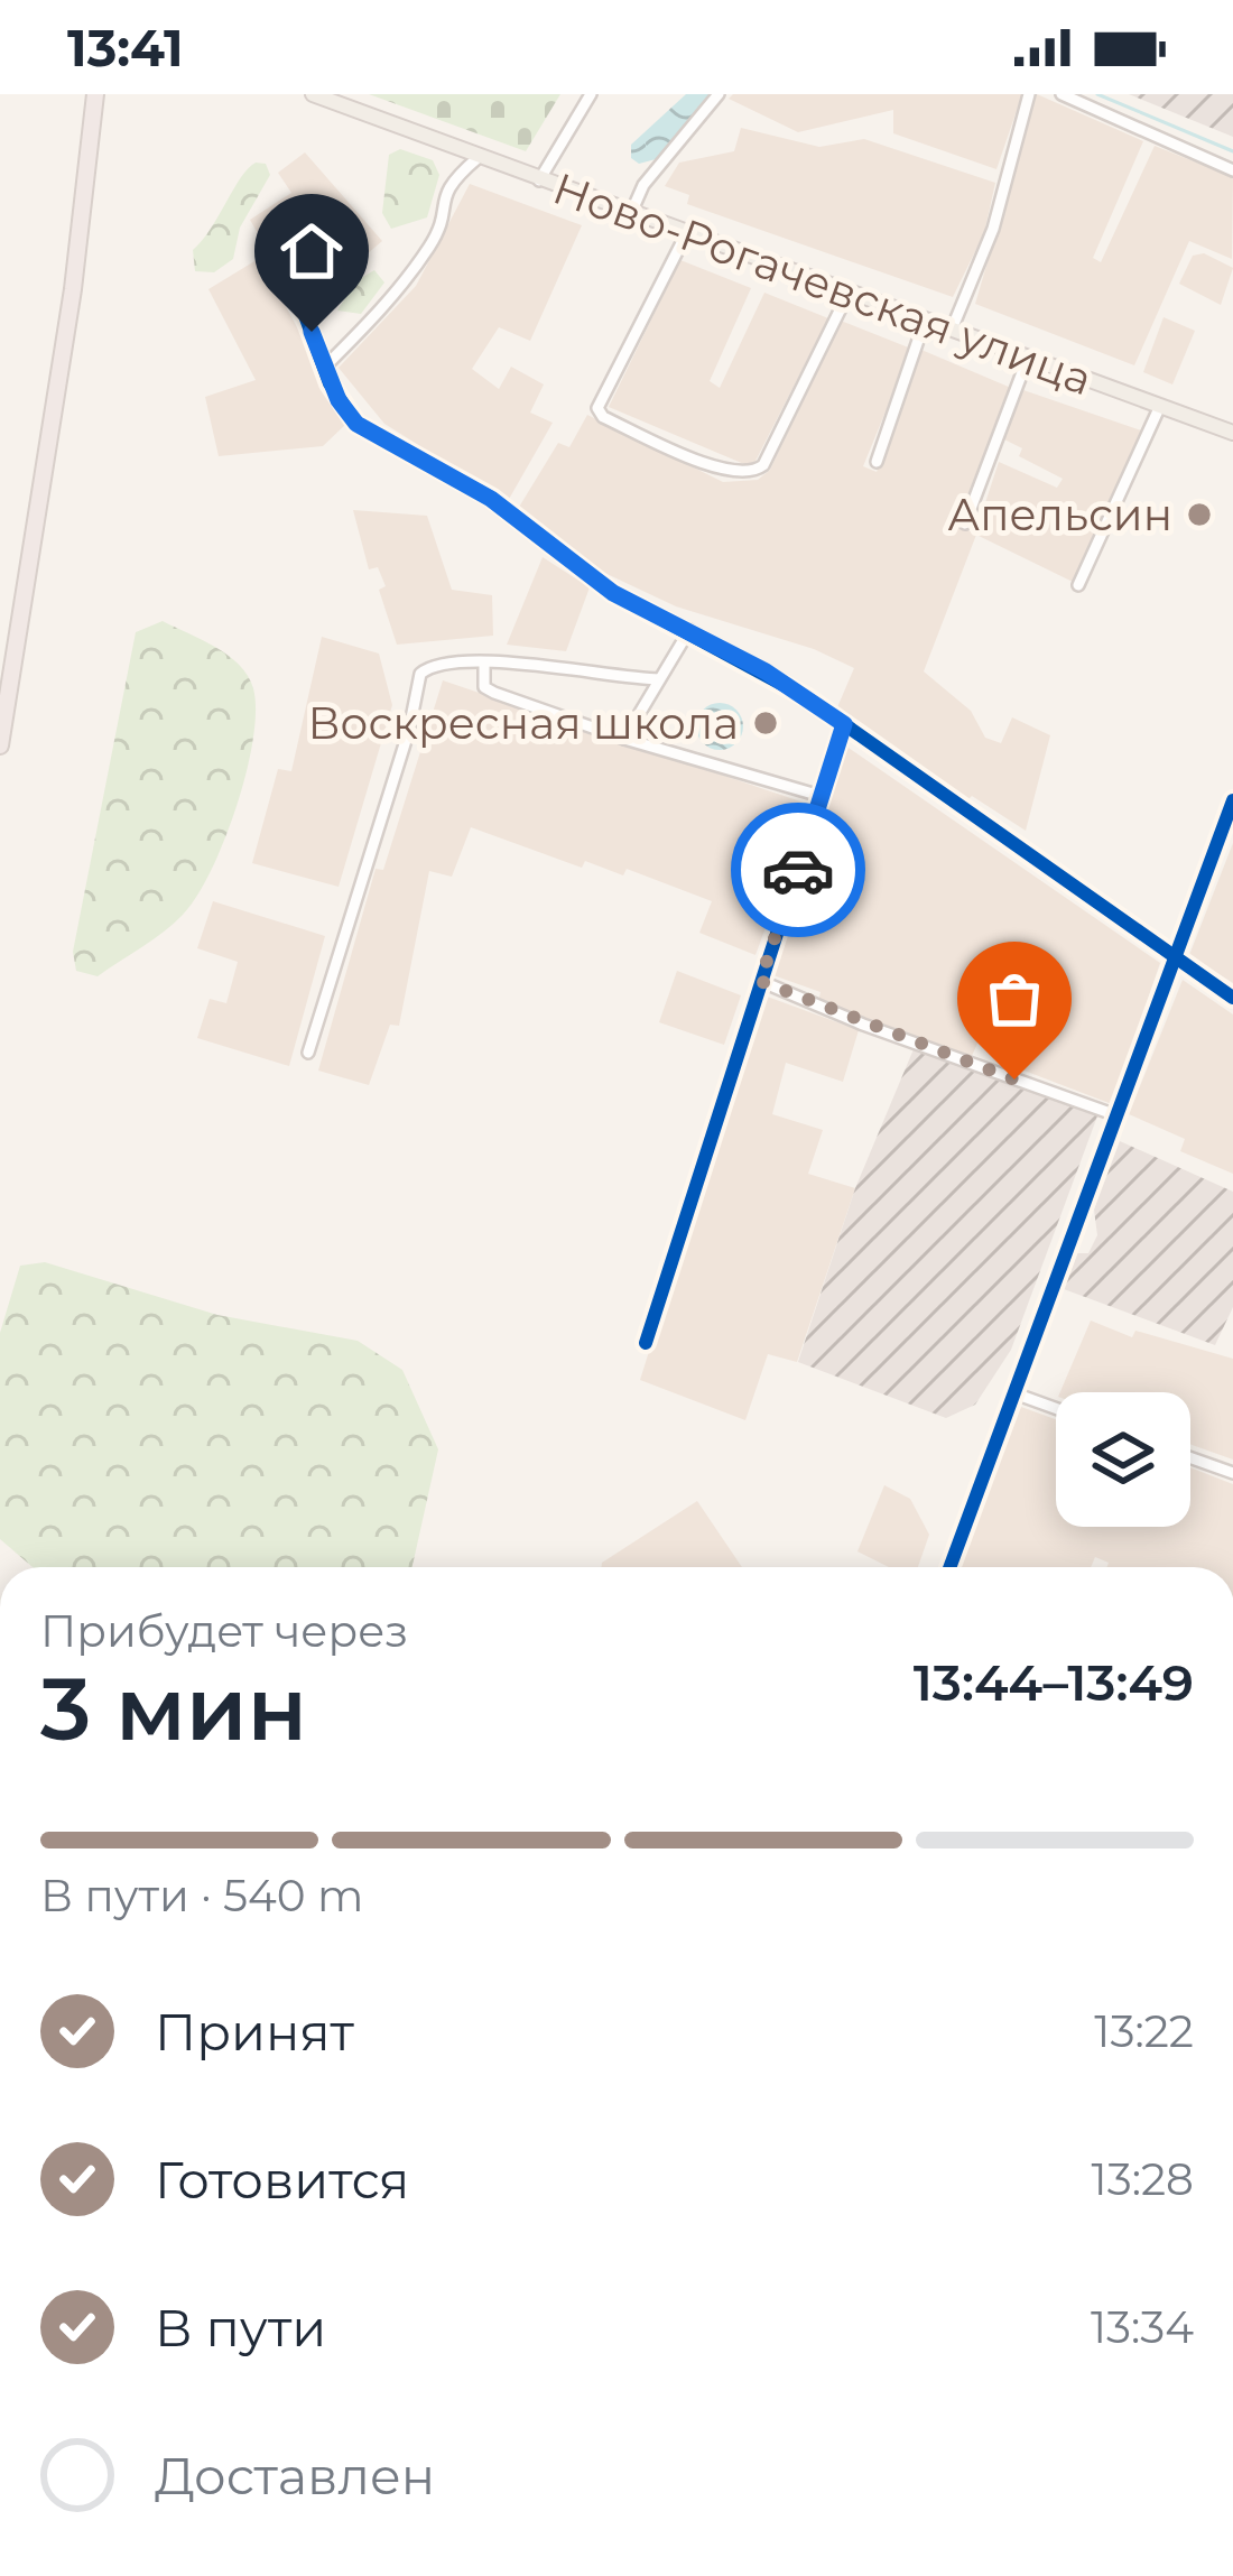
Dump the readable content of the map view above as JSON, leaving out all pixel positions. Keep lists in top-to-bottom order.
{
  "streets": {
    "main road": ["Ново-Рогачевская улица"]
  },
  "places": ["Апельсин", "Воскресная школа"],
  "page": {
    "status": "13:41",
    "heading": ["3 мин", "Прибудет через", "13:44–13:49"],
    "bar": "В пути · 540 m",
    "list": [
      ["Принят", "13:22"],
      ["Готовится", "13:28"],
      ["В пути", "13:34"],
      "Доставлен"
    ]
  }
}
